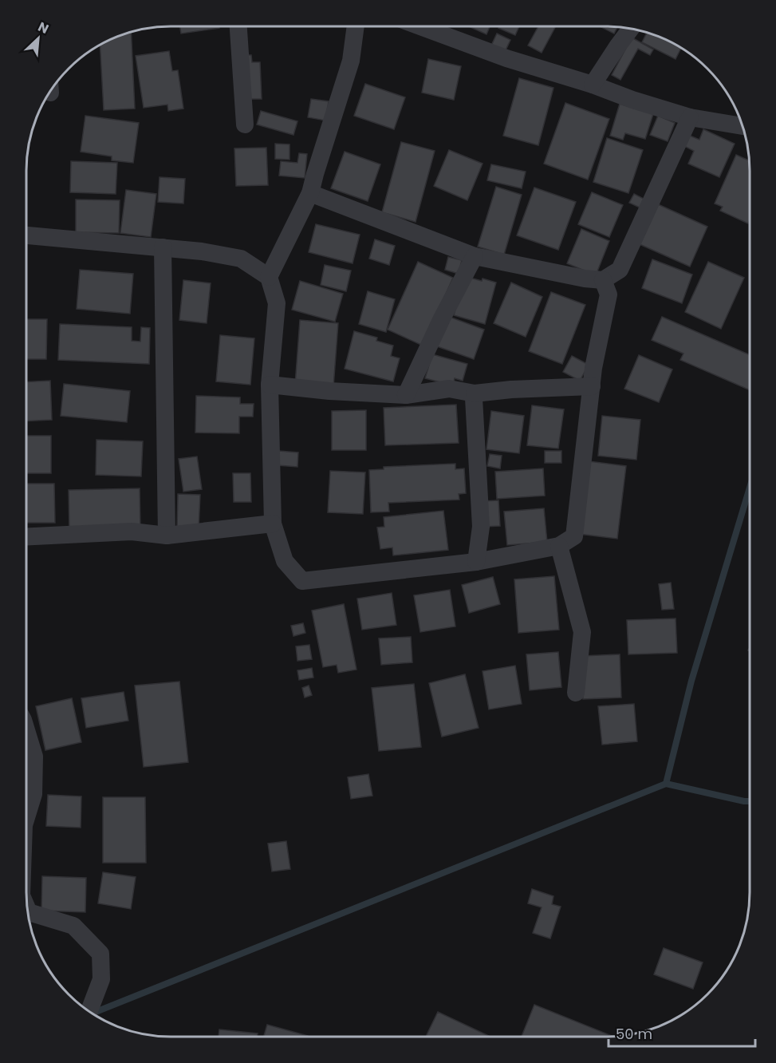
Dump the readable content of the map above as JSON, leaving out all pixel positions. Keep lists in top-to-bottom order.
{
  "scale_bar": "50 m",
  "north": "top right"
}
